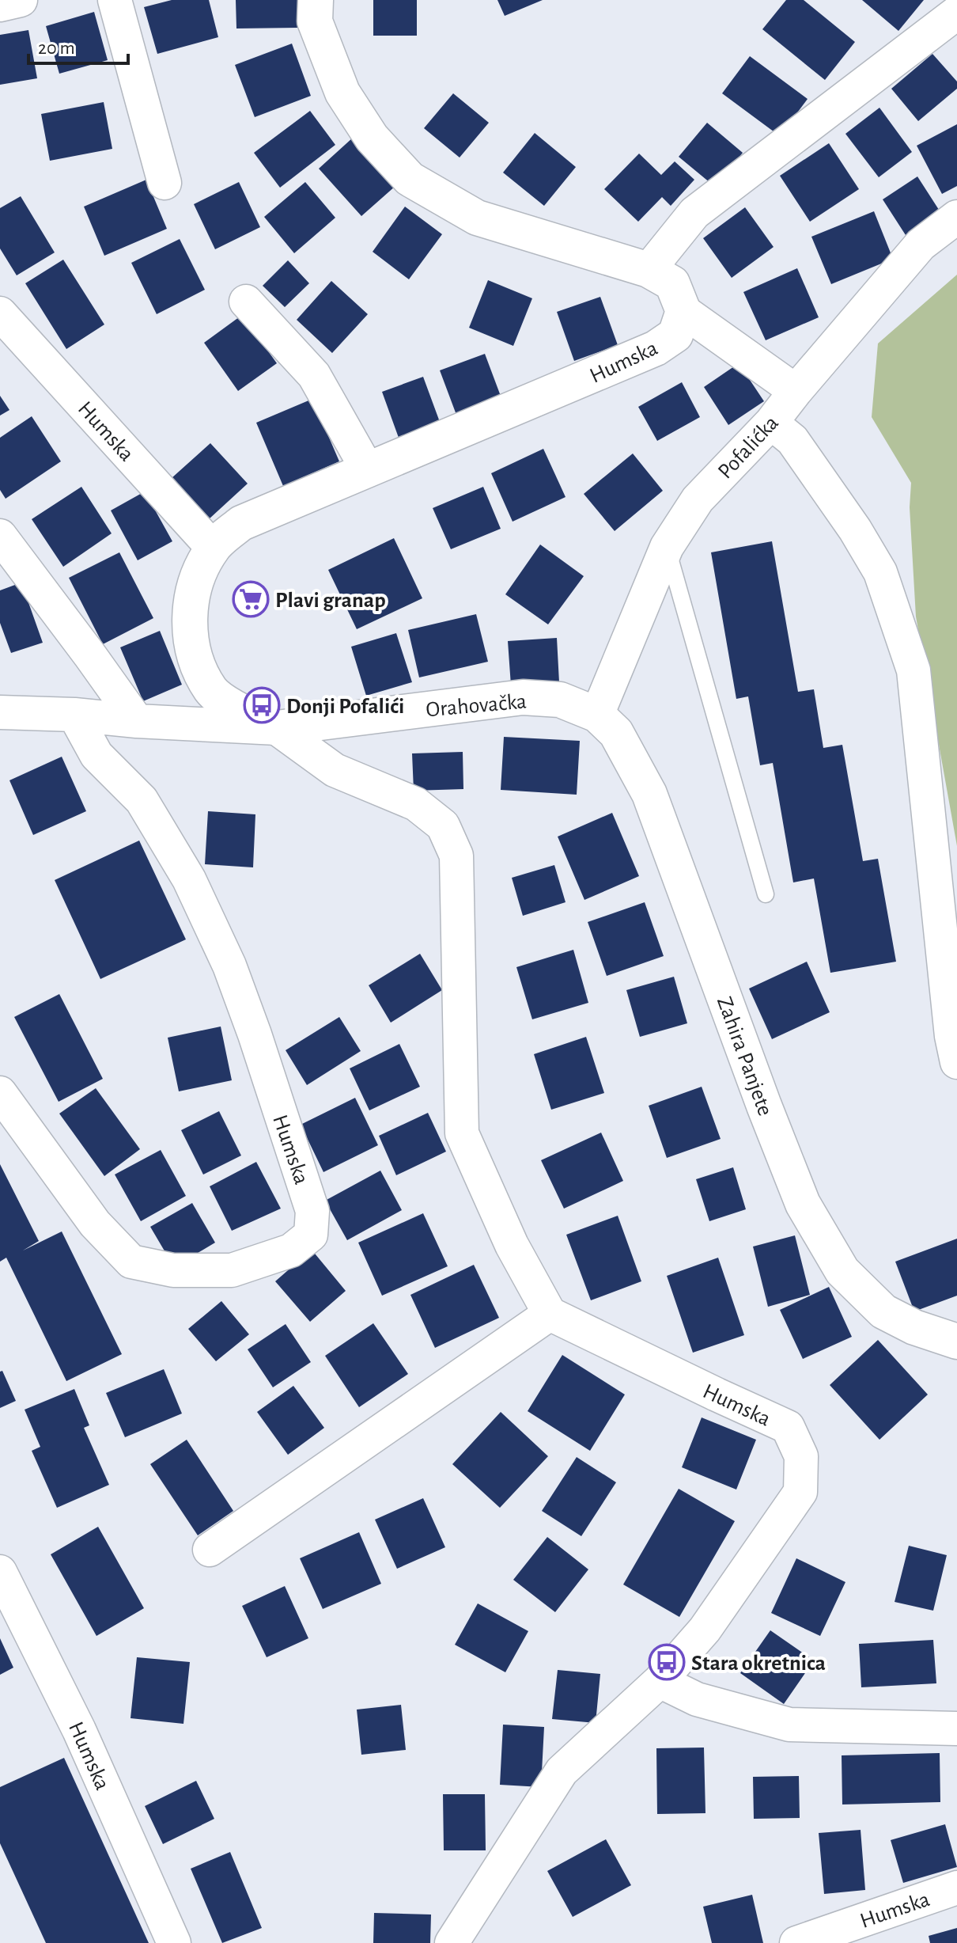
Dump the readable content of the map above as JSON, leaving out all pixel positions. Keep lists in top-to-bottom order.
{
  "streets": {
    "street": [
      "Humska",
      "Pofalićka",
      "Orahovačka",
      "Zahira Panjete"
    ]
  },
  "crossings": [
    ["Humska", "Orahovačka"],
    ["Pofalićka", "Orahovačka"],
    ["Pofalićka", "Zahira Panjete"],
    ["Orahovačka", "Zahira Panjete"]
  ],
  "places": {
    "supermarket": ["Plavi granap"],
    "bus stop": ["Donji Pofalići", "Stara okretnica"]
  },
  "scale_bar": "20 m"
}
